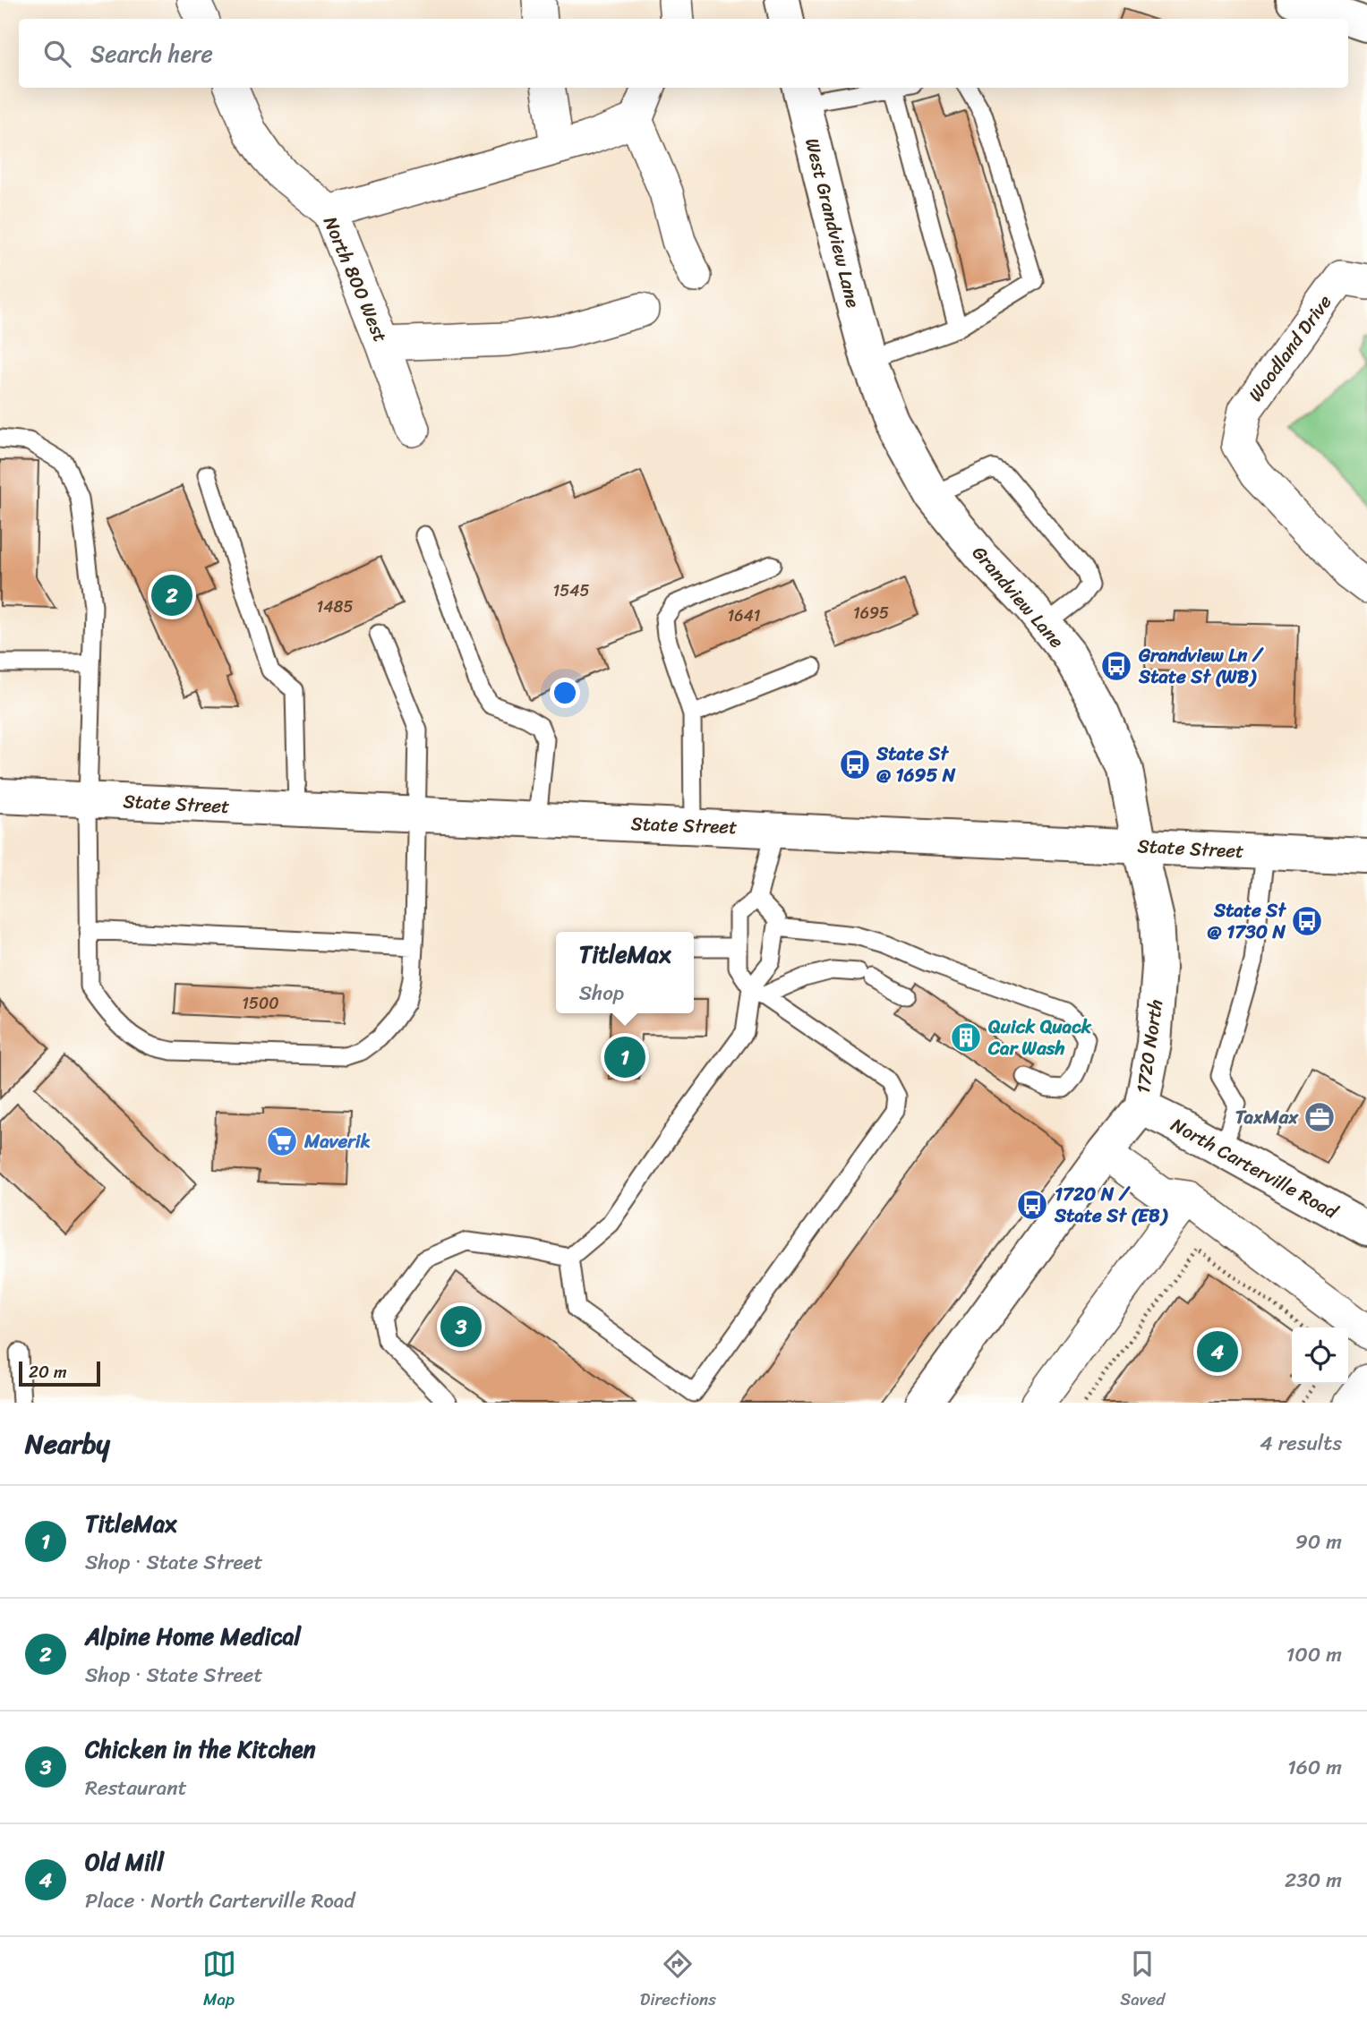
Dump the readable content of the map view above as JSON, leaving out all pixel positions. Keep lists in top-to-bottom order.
{
  "streets": {
    "street": [
      "West Grandview Lane",
      "North 800 West",
      "Woodland Drive",
      "Grandview Lane",
      "State Street",
      "1720 North",
      "North Carterville Road"
    ]
  },
  "crossings": [
    ["West Grandview Lane", "Grandview Lane"],
    ["Grandview Lane", "State Street"],
    ["Grandview Lane", "1720 North"],
    ["State Street", "1720 North"],
    ["1720 North", "North Carterville Road"]
  ],
  "places": {
    "bus stop": [
      "Grandview Ln / State St (WB)",
      "State St @ 1695 N",
      "State St @ 1730 N",
      "1720 N / State St (EB)"
    ],
    "building": ["Quick Quack Car Wash"],
    "office": ["TaxMax"],
    "supermarket": ["Maverik"]
  },
  "house_numbers": [
    "1545",
    "1485",
    "1695",
    "1641",
    "1500"
  ],
  "scale_bar": "20 m",
  "page": {
    "search": "Search here",
    "pins": [
      "2",
      "1",
      "3",
      "4"
    ],
    "popup": ["TitleMax", "Shop"],
    "scale": "20 m",
    "heading": ["Nearby", "4 results"],
    "list": [
      {
        "mark": "1",
        "name": "TitleMax",
        "note": "Shop · State Street",
        "value": "90 m"
      },
      {
        "mark": "2",
        "name": "Alpine Home Medical",
        "note": "Shop · State Street",
        "value": "100 m"
      },
      {
        "mark": "3",
        "name": "Chicken in the Kitchen",
        "note": "Restaurant",
        "value": "160 m"
      },
      {
        "mark": "4",
        "name": "Old Mill",
        "note": "Place · North Carterville Road",
        "value": "230 m"
      }
    ],
    "nav": ["Map", "Directions", "Saved"]
  }
}
